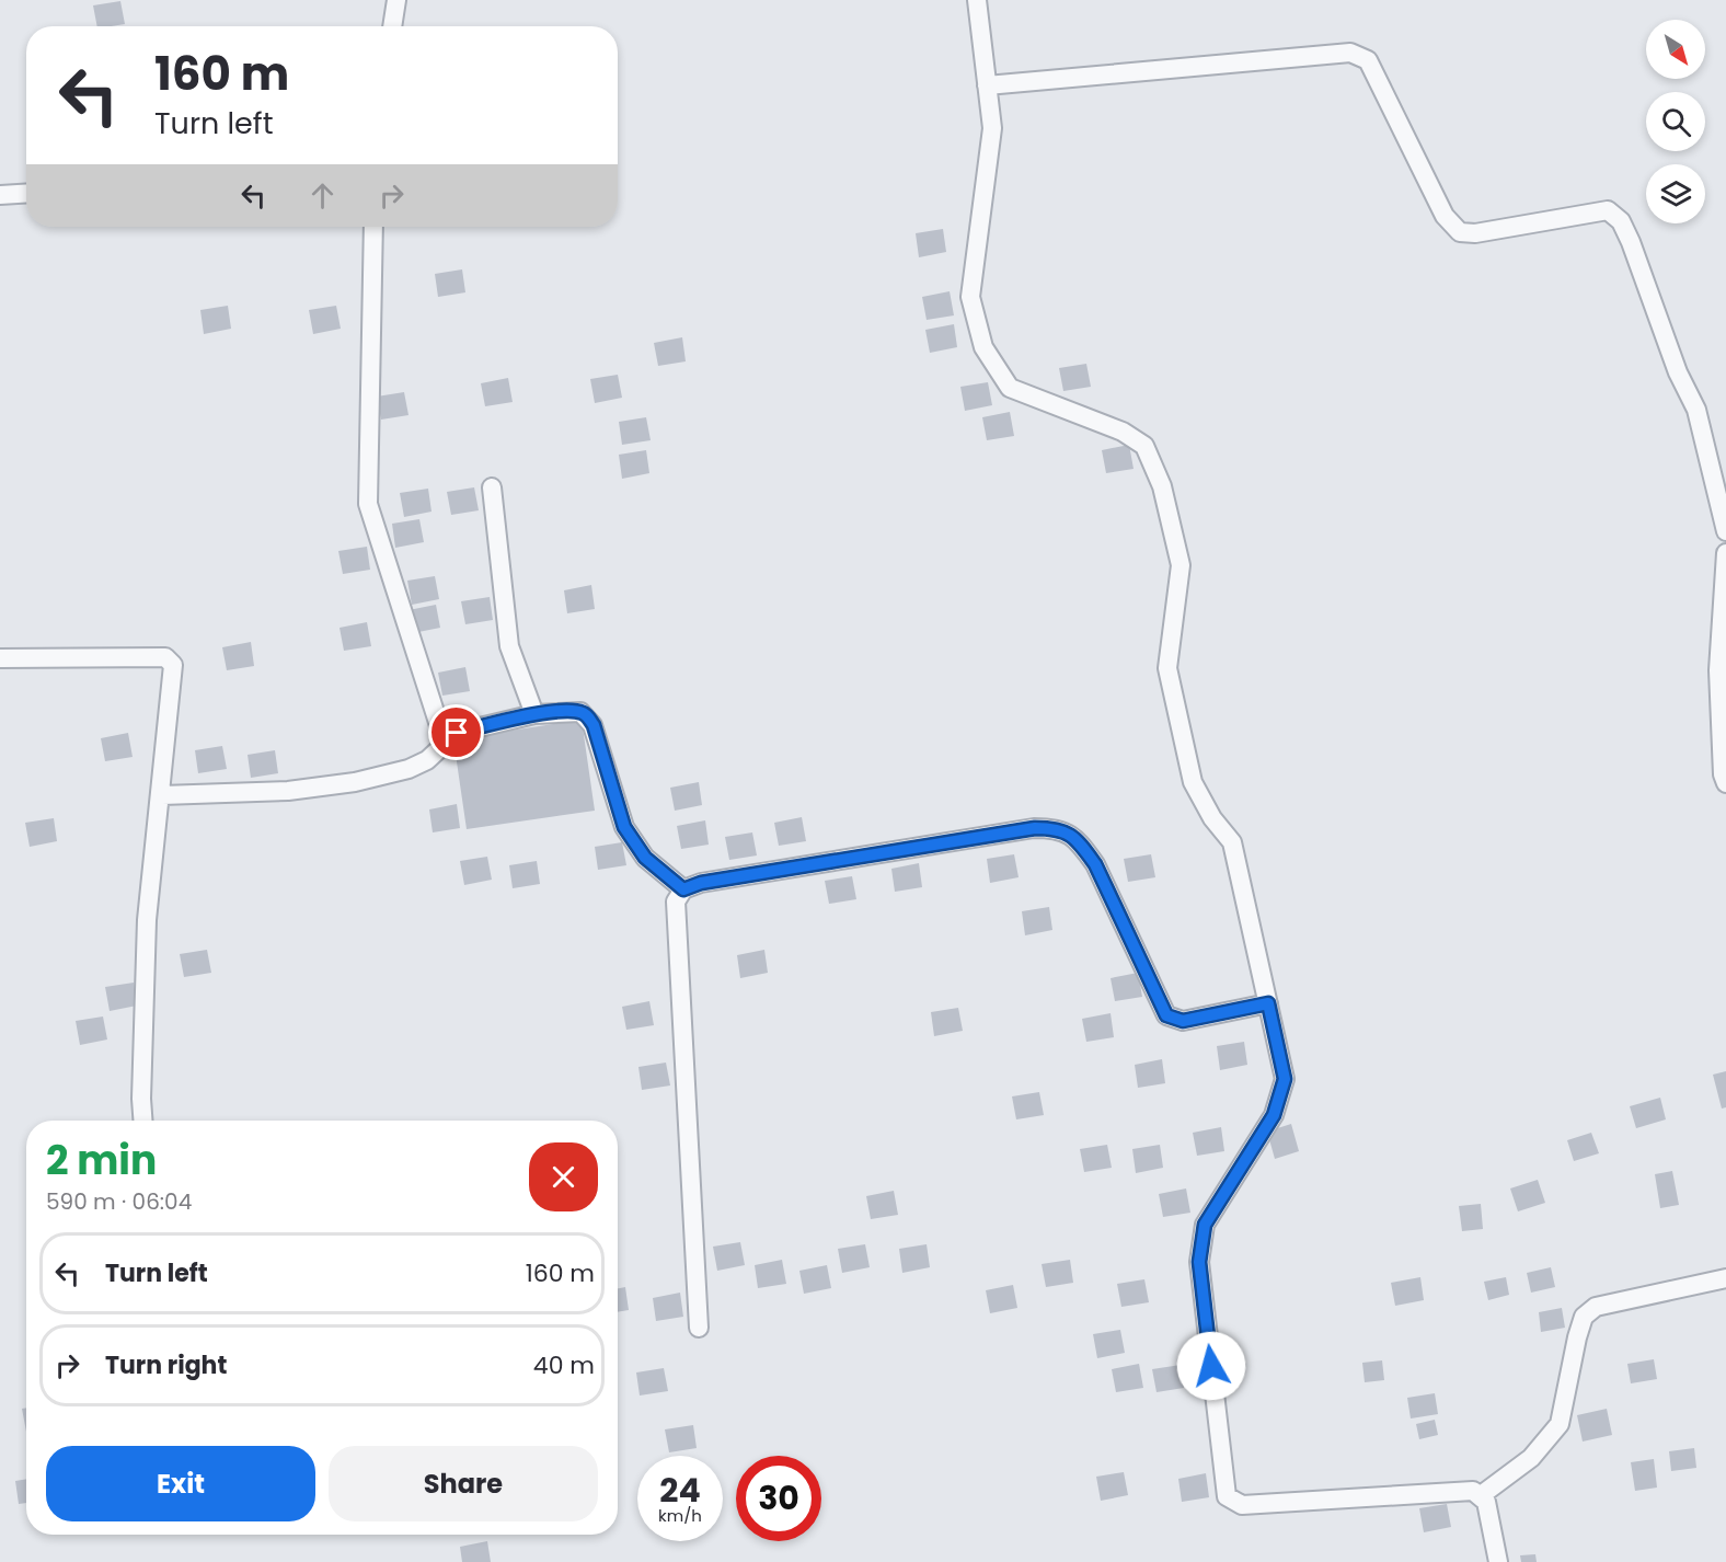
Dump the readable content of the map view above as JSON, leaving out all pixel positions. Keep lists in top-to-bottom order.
{
  "north": "bottom right",
  "page": {
    "turn": ["160 m", "Turn left"],
    "heading": ["2 min", "590 m · 06:04"],
    "list": [
      {
        "name": "Turn left",
        "value": "160 m"
      },
      {
        "name": "Turn right",
        "value": "40 m"
      }
    ],
    "buttons": ["Exit", "Share"],
    "speed": "24 km/h",
    "limit": "30"
  }
}
